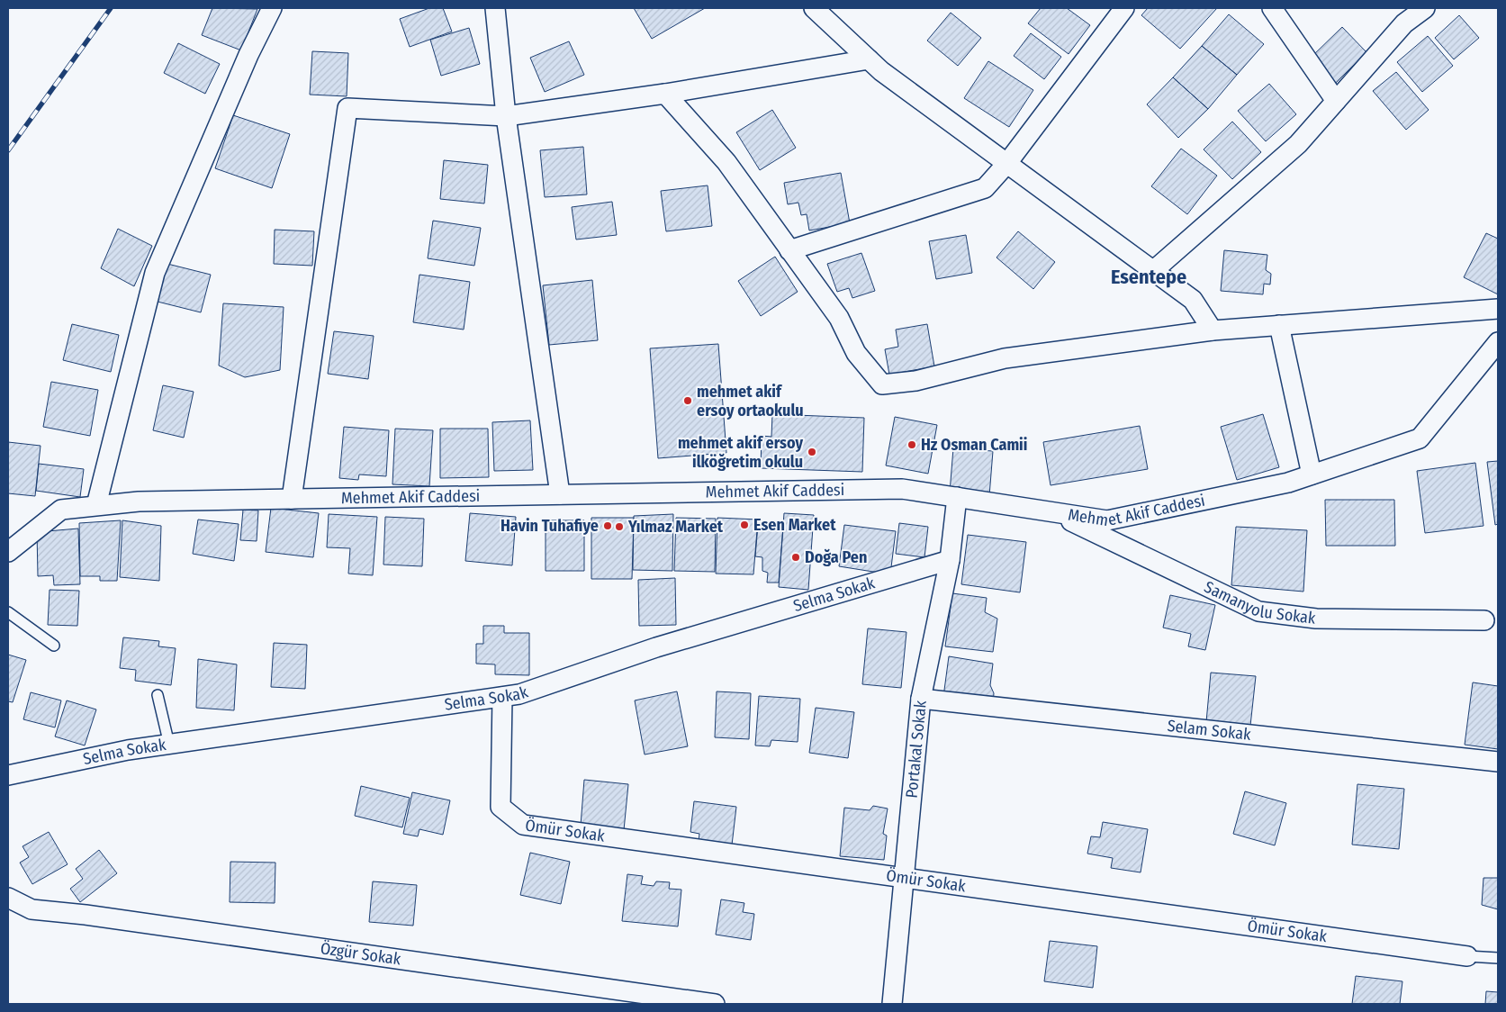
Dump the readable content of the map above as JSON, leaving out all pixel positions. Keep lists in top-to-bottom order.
{
  "streets": {
    "street": [
      "Mehmet Akif Caddesi",
      "Selma Sokak",
      "Samanyolu Sokak",
      "Selam Sokak",
      "Portakal Sokak",
      "Ömür Sokak",
      "Özgür Sokak"
    ]
  },
  "crossings": [
    ["Mehmet Akif Caddesi", "Samanyolu Sokak"],
    ["Mehmet Akif Caddesi", "Portakal Sokak"],
    ["Selma Sokak", "Portakal Sokak"],
    ["Selma Sokak", "Ömür Sokak"],
    ["Selam Sokak", "Portakal Sokak"],
    ["Portakal Sokak", "Ömür Sokak"]
  ],
  "districts": ["Esentepe"],
  "places": [
    "mehmet akif ersoy ortaokulu",
    "Hz Osman Camii",
    "mehmet akif ersoy ilköğretim okulu",
    "Esen Market",
    "Havin Tuhafiye",
    "Yılmaz Market",
    "Doğa Pen"
  ]
}
